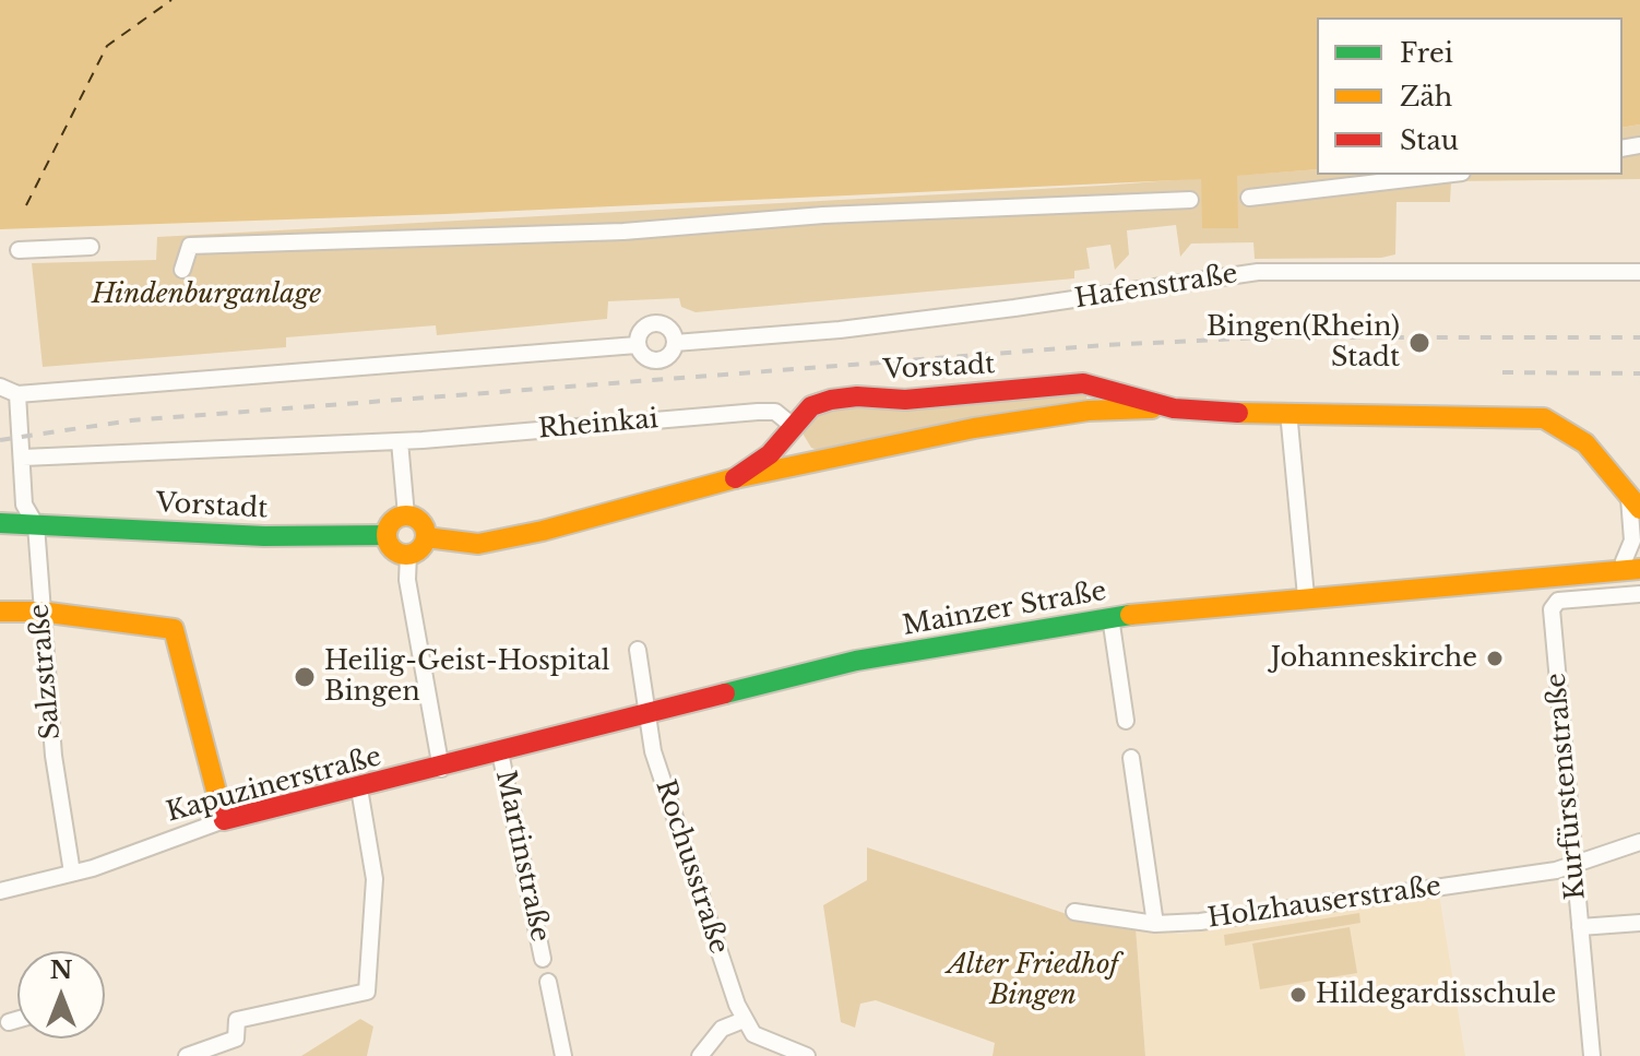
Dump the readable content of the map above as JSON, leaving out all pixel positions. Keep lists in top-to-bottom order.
{
  "streets": {
    "main road": ["Vorstadt", "Mainzer Straße", "Kapuzinerstraße"],
    "street": [
      "Hafenstraße",
      "Rheinkai",
      "Salzstraße",
      "Kurfürstenstraße",
      "Martinstraße",
      "Rochusstraße",
      "Holzhauserstraße"
    ]
  },
  "crossings": [
    ["Vorstadt", "Rheinkai"],
    ["Vorstadt", "Salzstraße"],
    ["Rheinkai", "Salzstraße"],
    ["Mainzer Straße", "Kapuzinerstraße"],
    ["Mainzer Straße", "Martinstraße"],
    ["Mainzer Straße", "Rochusstraße"],
    ["Salzstraße", "Kapuzinerstraße"],
    ["Kurfürstenstraße", "Holzhauserstraße"]
  ],
  "parks": ["Hindenburganlage", "Alter Friedhof Bingen"],
  "places": [
    "Bingen(Rhein) Stadt",
    "Johanneskirche",
    "Heilig-Geist-Hospital Bingen",
    "Hildegardisschule"
  ],
  "legend": ["Frei", "Zäh", "Stau"],
  "north": "top"
}
